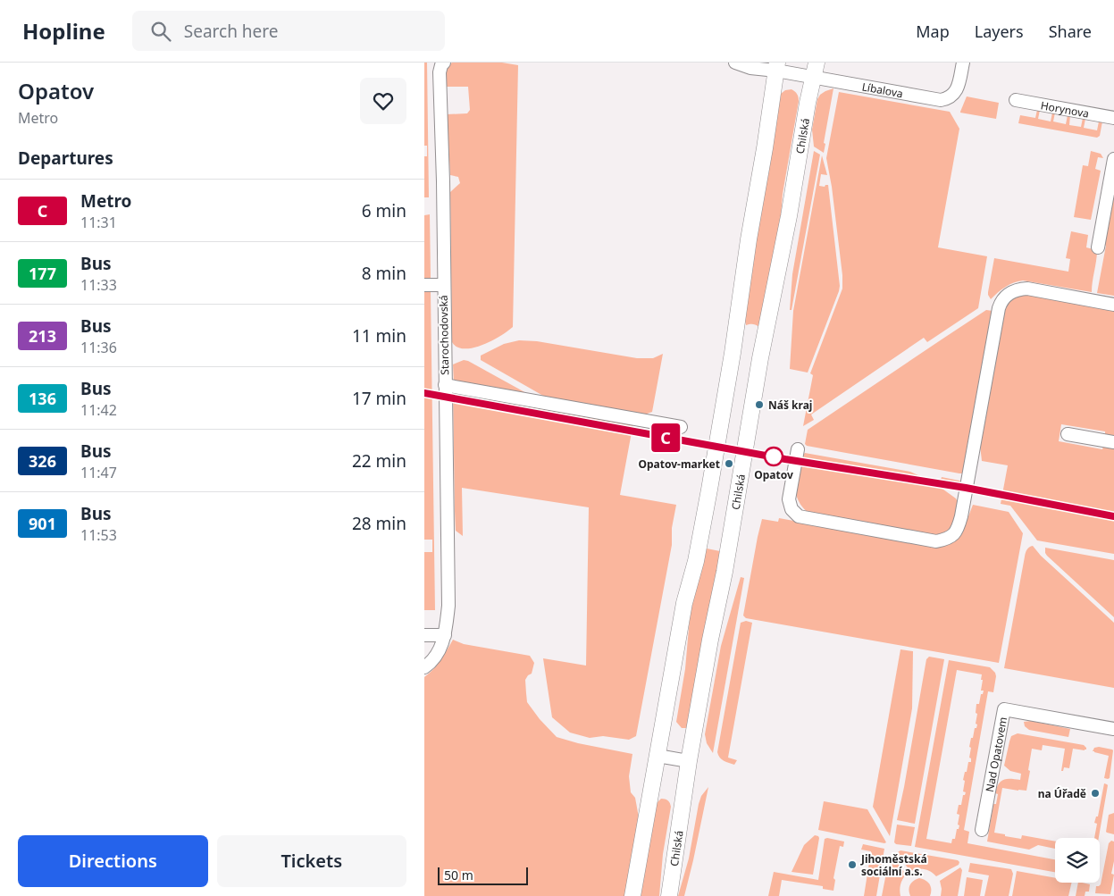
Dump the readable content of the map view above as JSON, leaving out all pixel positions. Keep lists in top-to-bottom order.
{
  "streets": {
    "main road": ["Chilská"],
    "street": [
      "Líbalova",
      "Horynova",
      "Starochodovská",
      "Nad Opatovem"
    ]
  },
  "crossings": [
    ["Líbalova", "Chilská"]
  ],
  "places": [
    "Náš kraj",
    "Opatov",
    "Opatov-market",
    "na Úřadě",
    "Jihoměstská sociální a.s."
  ],
  "lines": ["metro line C"],
  "scale_bar": "50 m",
  "page": {
    "header": "Hopline",
    "search": "Search here",
    "nav": ["Map", "Layers", "Share"],
    "heading": [
      ["Opatov", "Metro"],
      "Departures"
    ],
    "on_map": "C",
    "list": [
      {
        "mark": "C",
        "name": "Metro",
        "note": "11:31",
        "value": "6 min"
      },
      {
        "mark": "177",
        "name": "Bus",
        "note": "11:33",
        "value": "8 min"
      },
      {
        "mark": "213",
        "name": "Bus",
        "note": "11:36",
        "value": "11 min"
      },
      {
        "mark": "136",
        "name": "Bus",
        "note": "11:42",
        "value": "17 min"
      },
      {
        "mark": "326",
        "name": "Bus",
        "note": "11:47",
        "value": "22 min"
      },
      {
        "mark": "901",
        "name": "Bus",
        "note": "11:53",
        "value": "28 min"
      }
    ],
    "buttons": ["Directions", "Tickets"],
    "scale": "50 m"
  }
}
